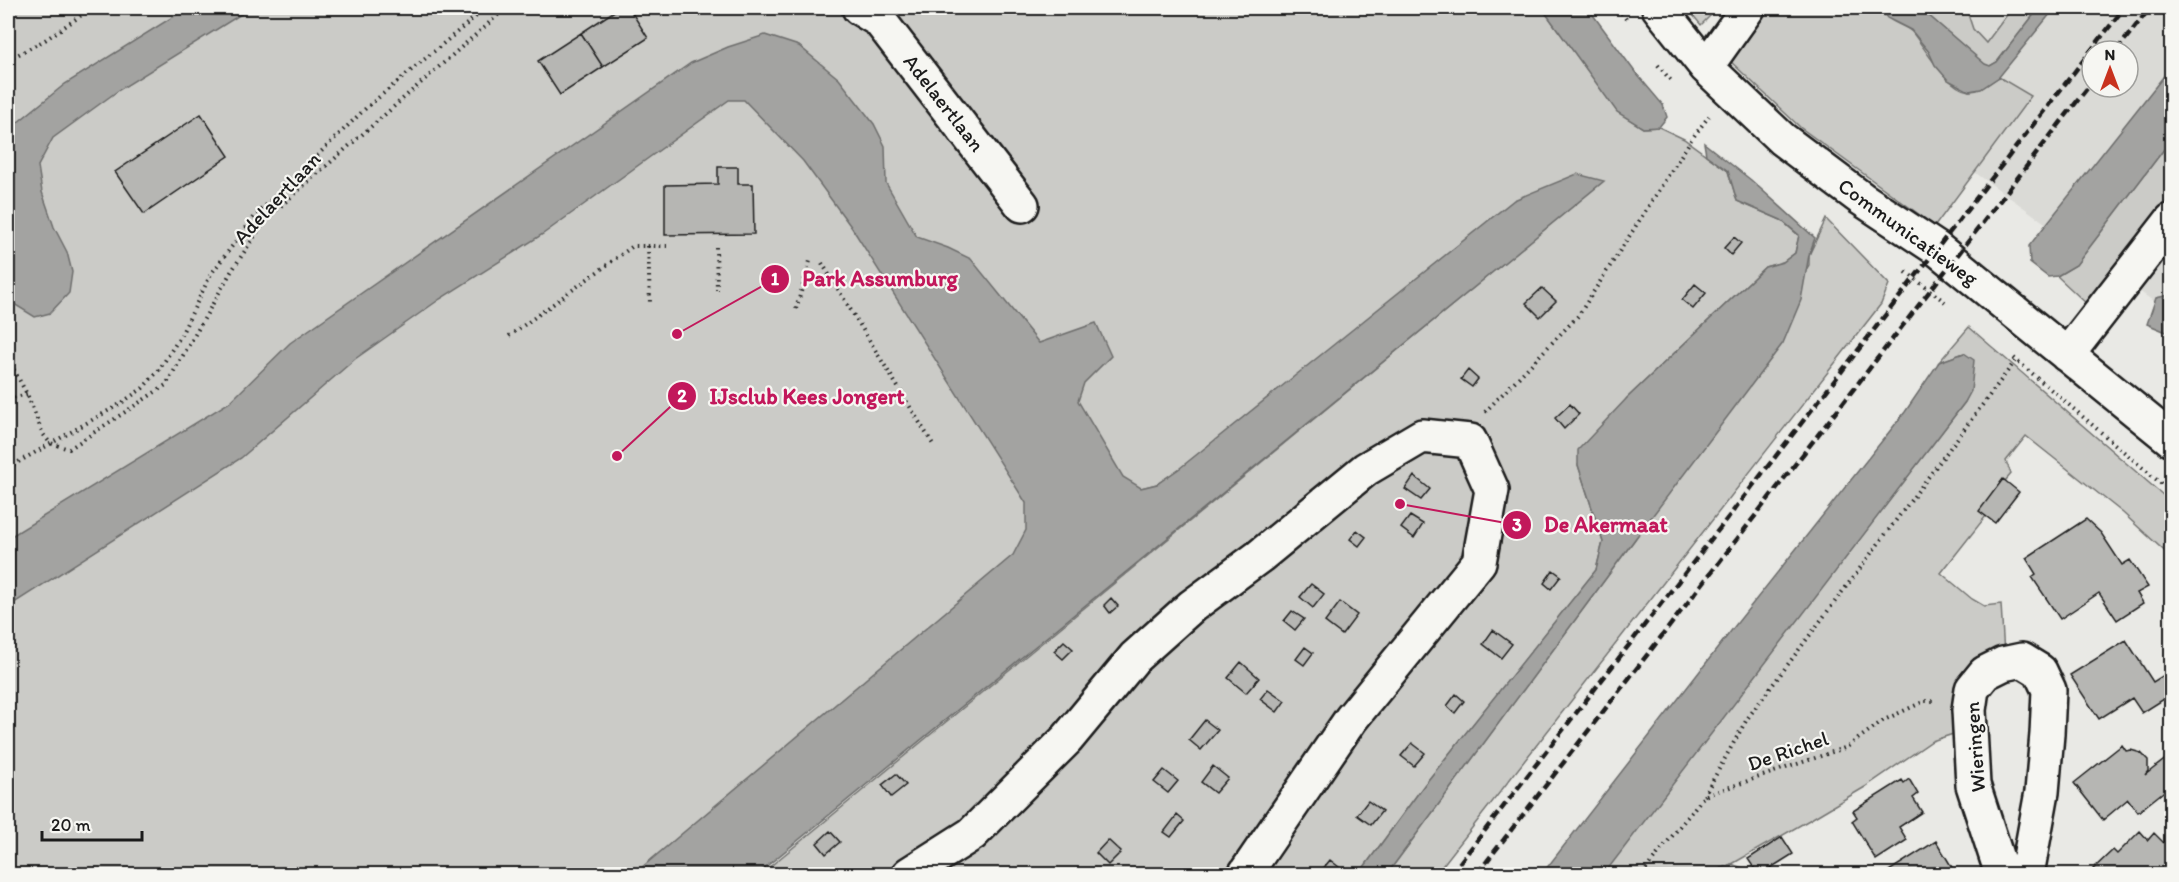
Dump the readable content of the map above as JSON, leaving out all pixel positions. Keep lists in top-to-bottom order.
{
  "streets": {
    "street": ["Adelaertlaan", "Communicatieweg", "Wieringen"],
    "path": ["De Richel"]
  },
  "crossings": [
    ["Wieringen", "De Richel"]
  ],
  "places": ["Park Assumburg", "IJsclub Kees Jongert", "De Akermaat"],
  "scale_bar": "20 m",
  "north": "top"
}
